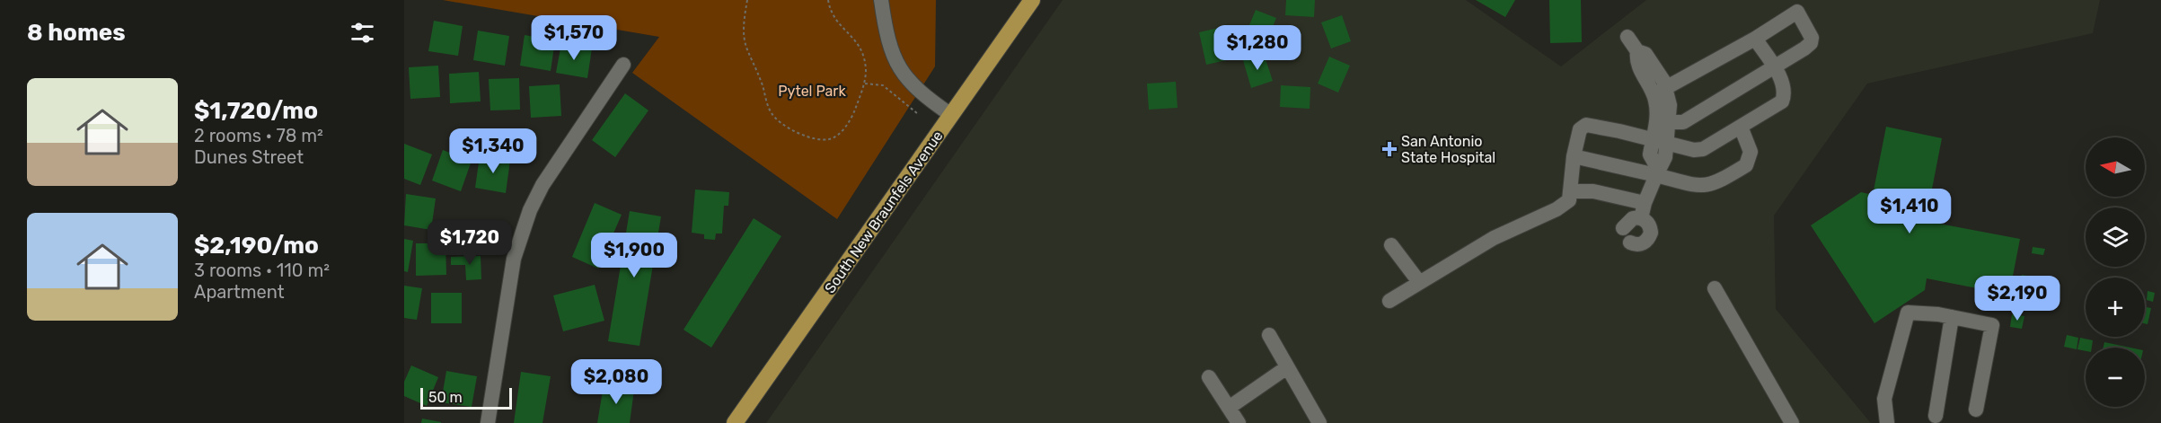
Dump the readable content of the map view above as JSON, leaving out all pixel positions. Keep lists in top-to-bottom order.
{
  "streets": {
    "main road": ["South New Braunfels Avenue"]
  },
  "parks": ["Pytel Park"],
  "places": {
    "health": ["San Antonio State Hospital"]
  },
  "scale_bar": "50 m",
  "north": "left",
  "page": {
    "heading": "8 homes",
    "price": [
      "$1,570",
      "$1,280",
      "$1,340",
      "$1,410",
      "$1,720",
      "$1,900",
      "$2,190",
      "$2,080"
    ],
    "list": [
      {
        "name": "$1,720/mo",
        "note": "2 rooms · 78 m² · Dunes Street"
      },
      {
        "name": "$2,190/mo",
        "note": "3 rooms · 110 m² · Apartment"
      }
    ],
    "map_buttons": ["+", "−"],
    "scale": "50 m"
  }
}
